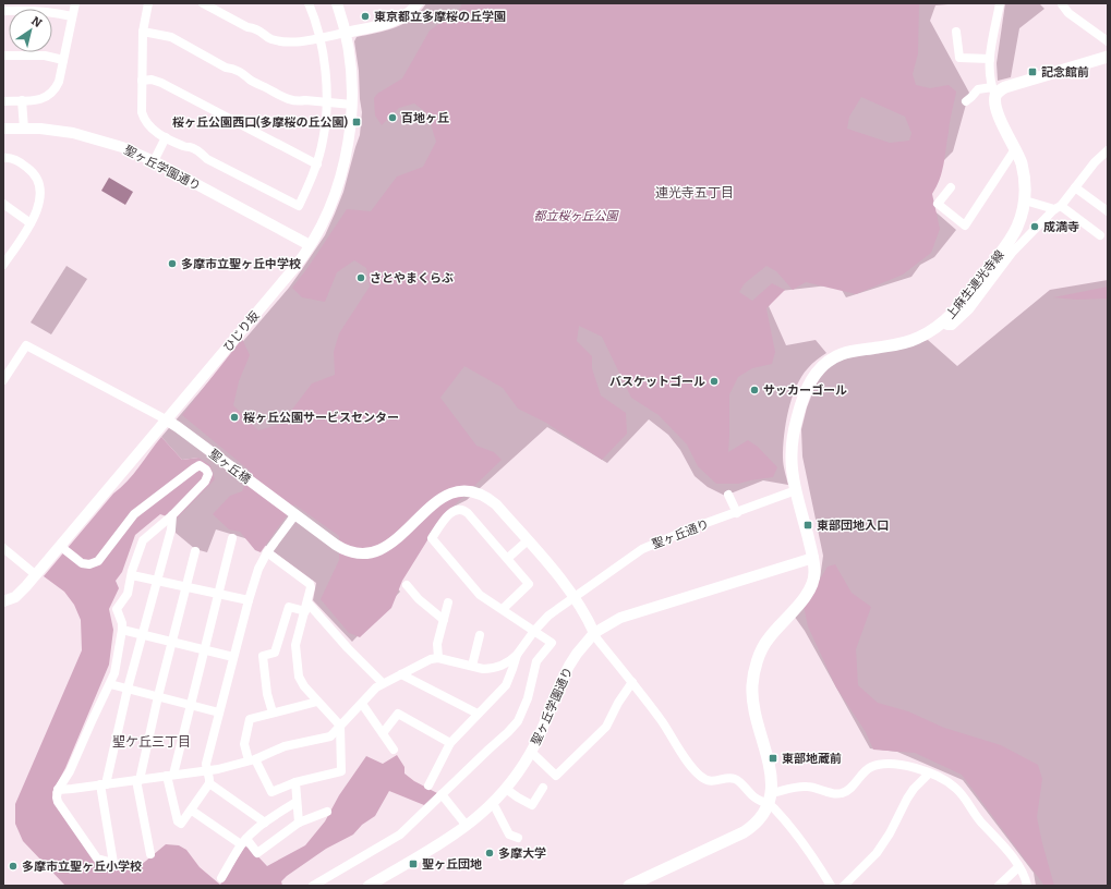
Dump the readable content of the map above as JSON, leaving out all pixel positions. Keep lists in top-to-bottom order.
{
  "streets": {
    "main road": ["上麻生連光寺線"],
    "street": [
      "聖ヶ丘学園通り",
      "ひじり坂",
      "聖ヶ丘橋",
      "聖ヶ丘通り"
    ]
  },
  "crossings": [
    ["聖ヶ丘学園通り", "上麻生連光寺線"],
    ["聖ヶ丘学園通り", "ひじり坂"],
    ["聖ヶ丘学園通り", "聖ヶ丘橋"],
    ["上麻生連光寺線", "聖ヶ丘通り"],
    ["ひじり坂", "聖ヶ丘橋"],
    ["聖ヶ丘橋", "聖ヶ丘通り"]
  ],
  "districts": ["連光寺五丁目", "聖ケ丘三丁目"],
  "parks": ["都立桜ヶ丘公園"],
  "places": {
    "other": [
      "東京都立多摩桜の丘学園",
      "百地ヶ丘",
      "成満寺",
      "多摩市立聖ヶ丘中学校",
      "さとやまくらぶ",
      "バスケットゴール",
      "サッカーゴール",
      "桜ヶ丘公園サービスセンター",
      "多摩大学",
      "多摩市立聖ヶ丘小学校"
    ],
    "transit": [
      "記念館前",
      "桜ヶ丘公園西口(多摩桜の丘公園)",
      "東部団地入口",
      "東部地蔵前",
      "聖ヶ丘団地"
    ]
  },
  "north": "top right"
}
